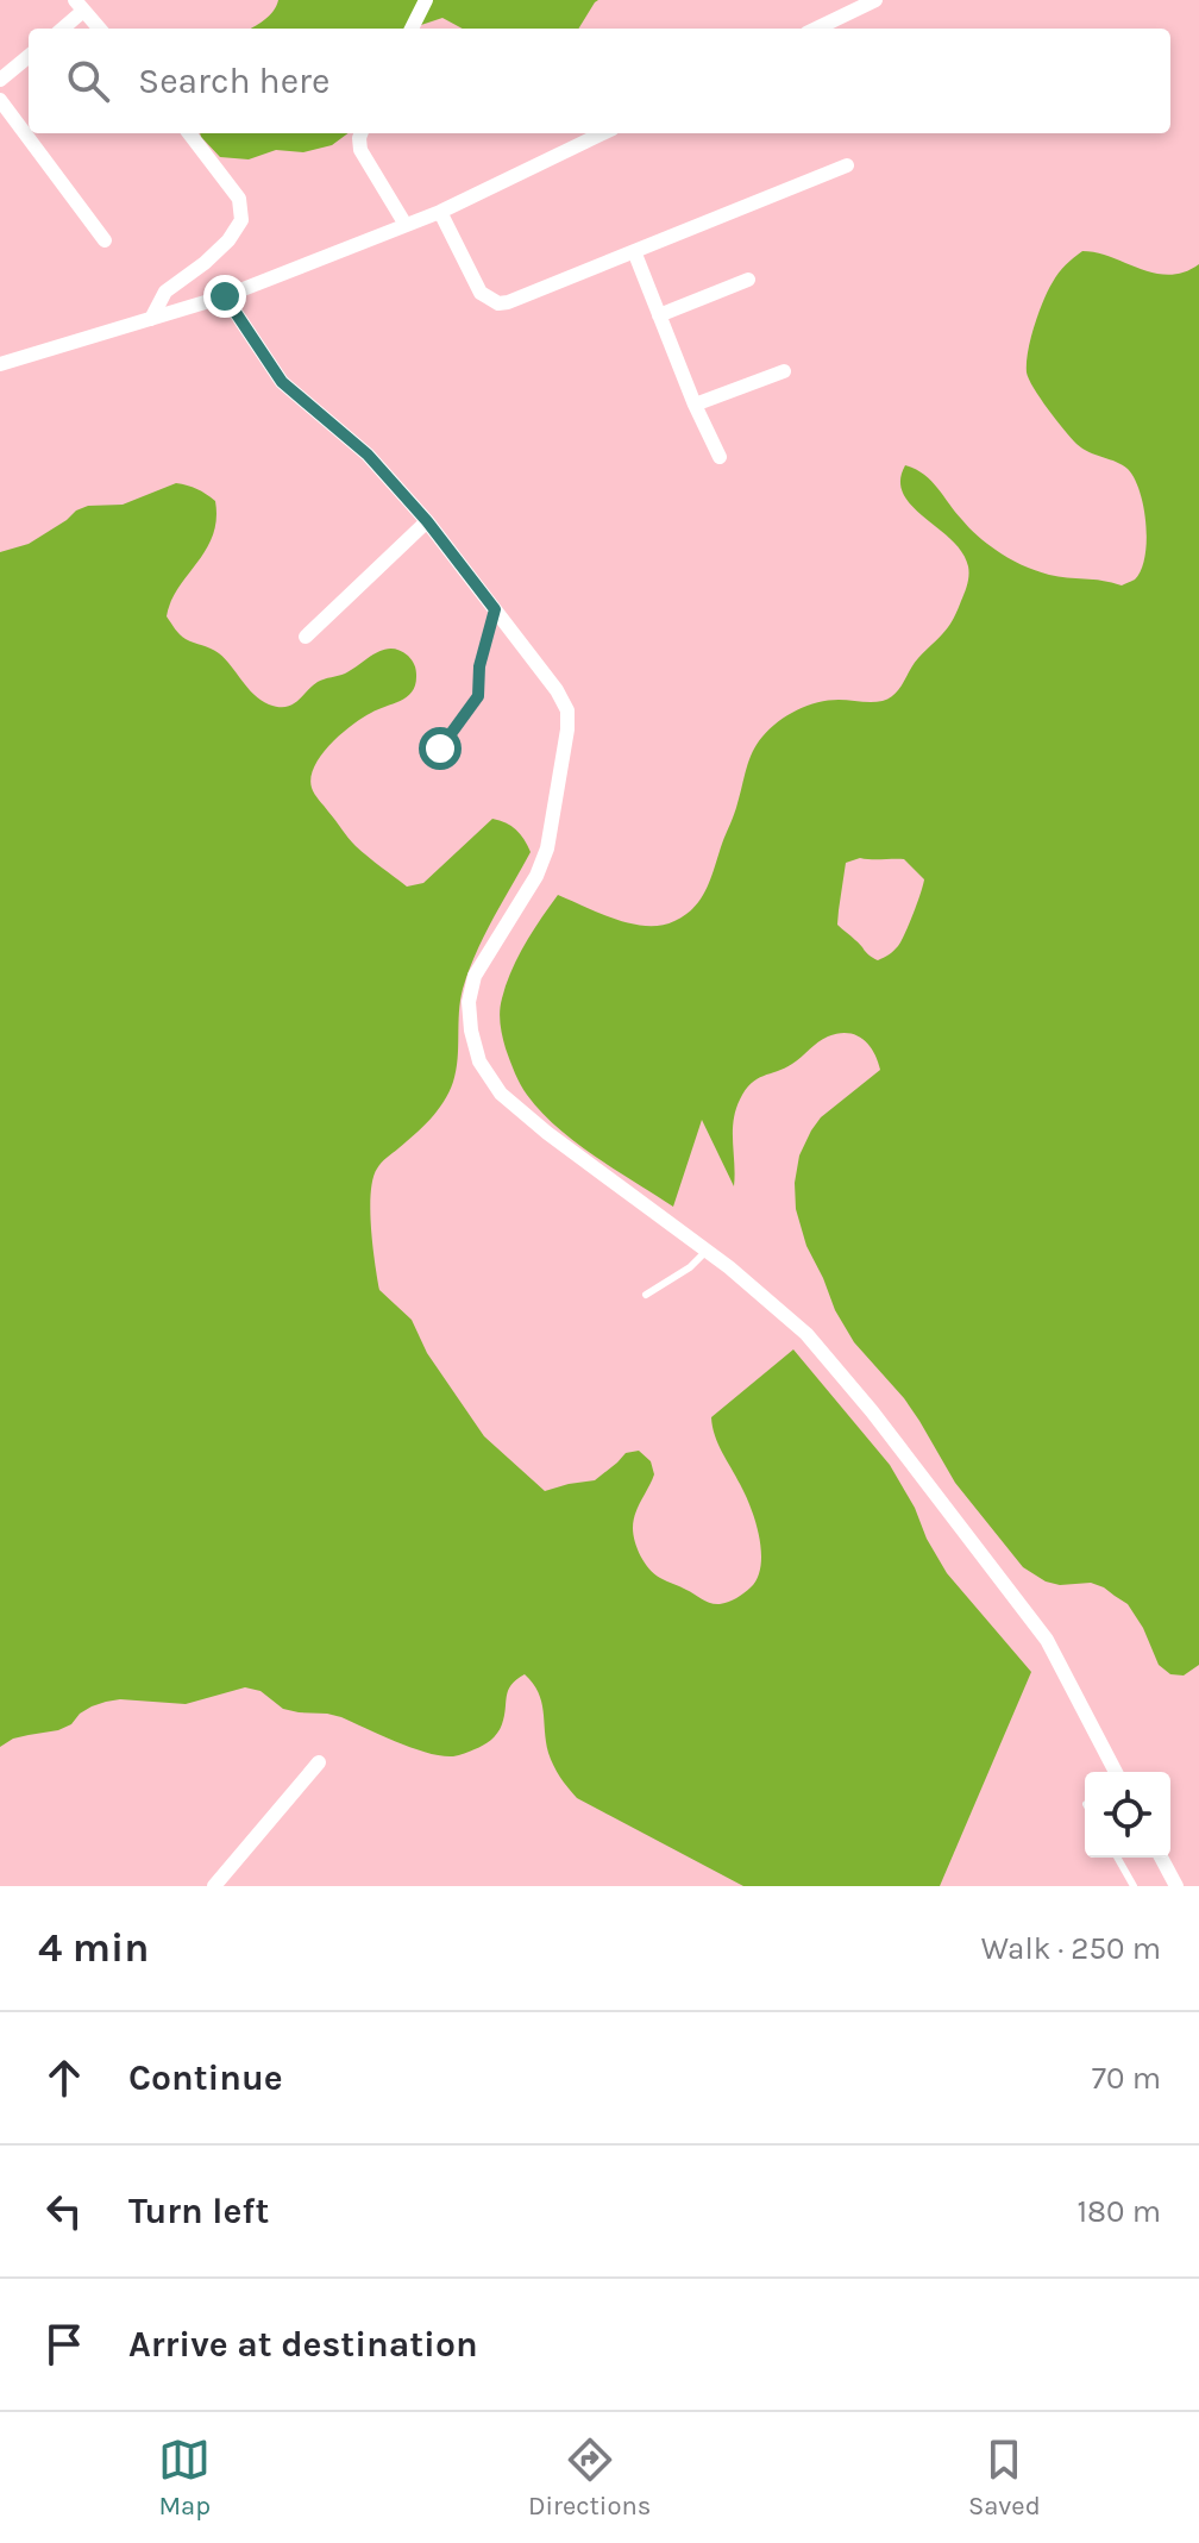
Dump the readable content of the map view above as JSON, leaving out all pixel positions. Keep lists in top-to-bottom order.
{
  "page": {
    "search": "Search here",
    "heading": ["4 min", "Walk · 250 m"],
    "list": [
      ["Continue", "70 m"],
      ["Turn left", "180 m"],
      "Arrive at destination"
    ],
    "nav": ["Map", "Directions", "Saved"]
  }
}
